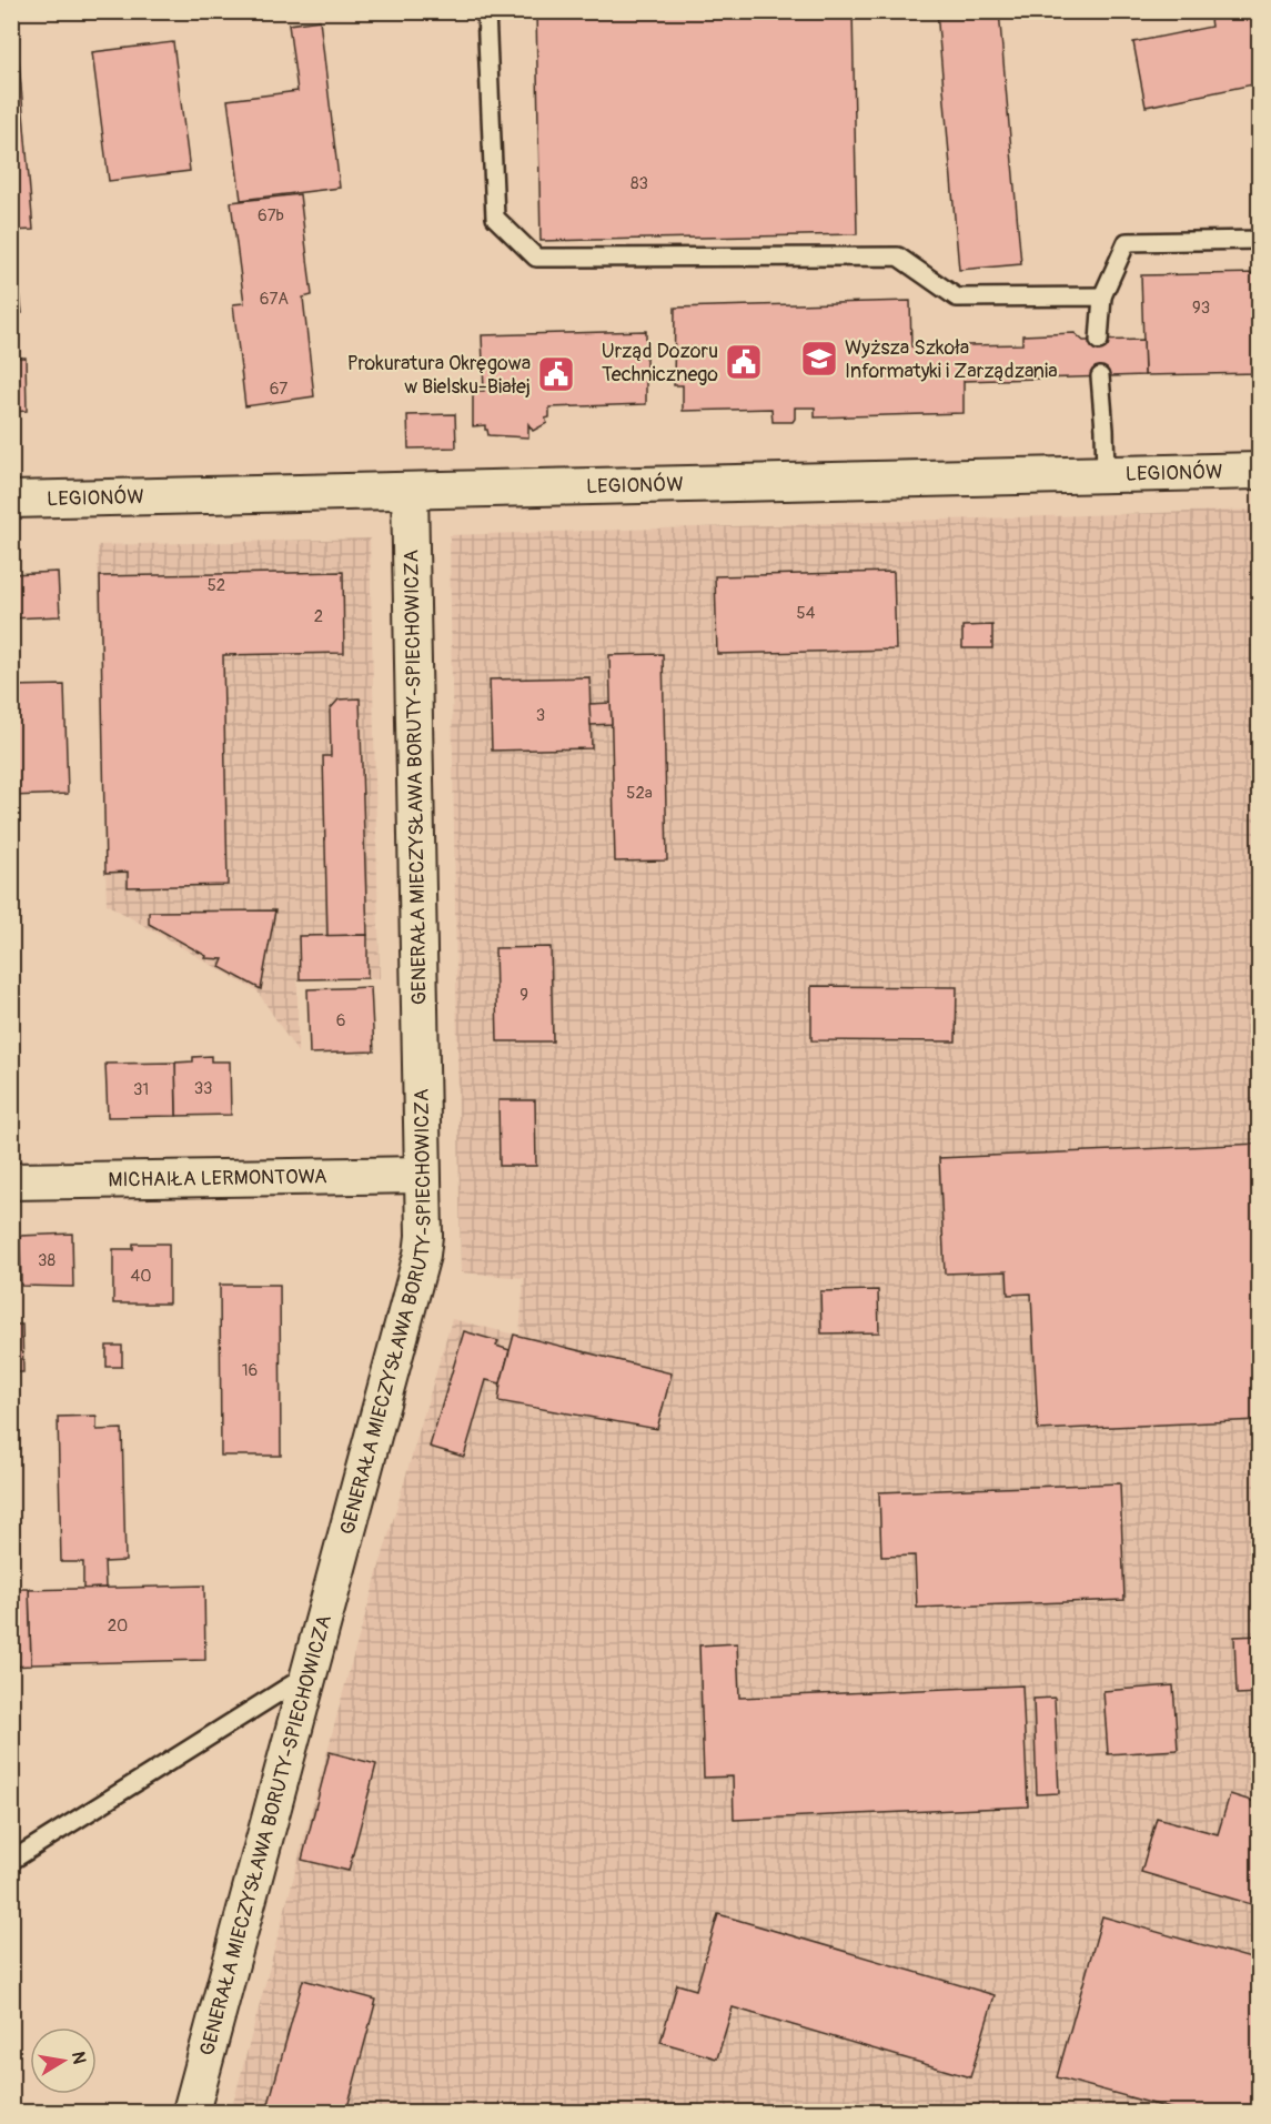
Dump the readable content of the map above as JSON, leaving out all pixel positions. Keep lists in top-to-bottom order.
{
  "streets": {
    "street": ["LEGIONÓW", "GENERAŁA MIECZYSŁAWA BORUTY-SPIECHOWICZA", "MICHAIŁA LERMONTOWA"]
  },
  "crossings": [
    ["LEGIONÓW", "GENERAŁA MIECZYSŁAWA BORUTY-SPIECHOWICZA"],
    ["GENERAŁA MIECZYSŁAWA BORUTY-SPIECHOWICZA", "MICHAIŁA LERMONTOWA"]
  ],
  "places": {
    "school or university": ["Wyższa Szkoła Informatyki i Zarządzania"],
    "public building": ["Urząd Dozoru Technicznego", "Prokuratura Okręgowa w Bielsku-Białej"]
  },
  "house_numbers": [
    "83",
    "67b",
    "67A",
    "93",
    "67",
    "52",
    "54",
    "2",
    "3",
    "52a",
    "9",
    "6",
    "33",
    "31",
    "38",
    "40",
    "16",
    "20"
  ],
  "north": "right"
}
